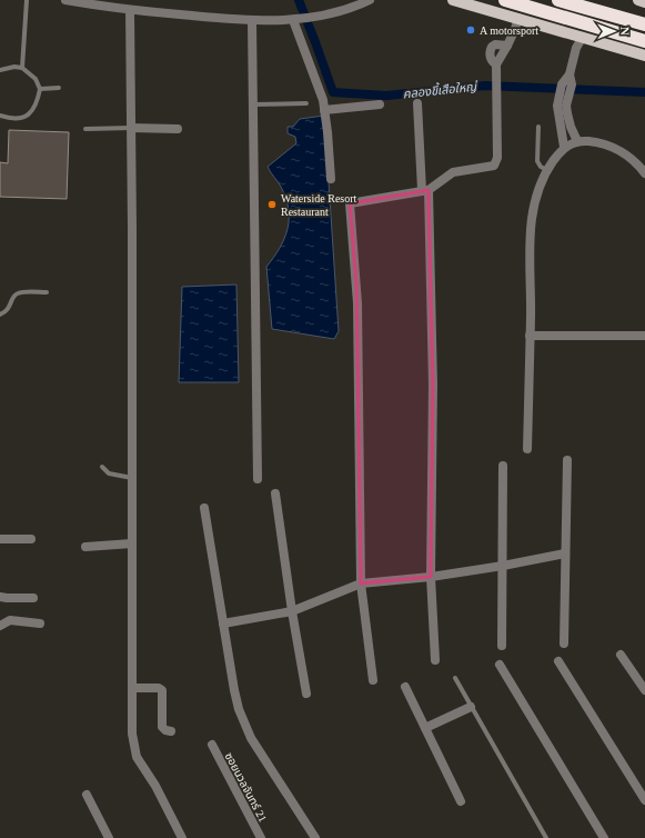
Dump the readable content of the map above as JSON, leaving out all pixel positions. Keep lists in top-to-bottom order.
{
  "streets": {
    "street": ["ซอยนวลจันทร์ 21"]
  },
  "water": ["คลองขี้เสือใหญ่"],
  "places": ["A motorsport", "Waterside Resort Restaurant"],
  "north": "right"
}
